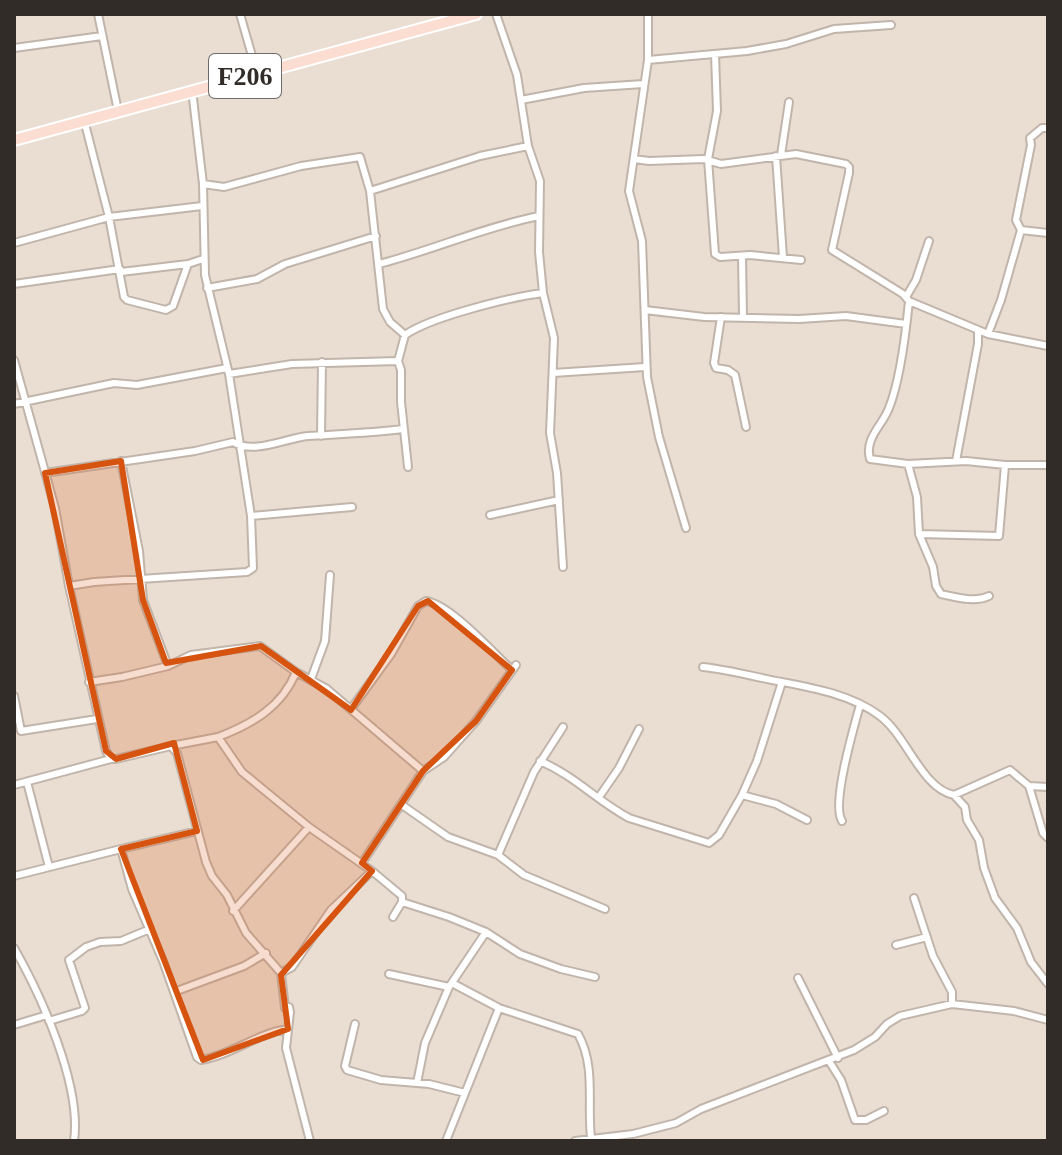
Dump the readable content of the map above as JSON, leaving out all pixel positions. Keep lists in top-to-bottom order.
{
  "streets": {
    "main road": ["F206"]
  }
}
